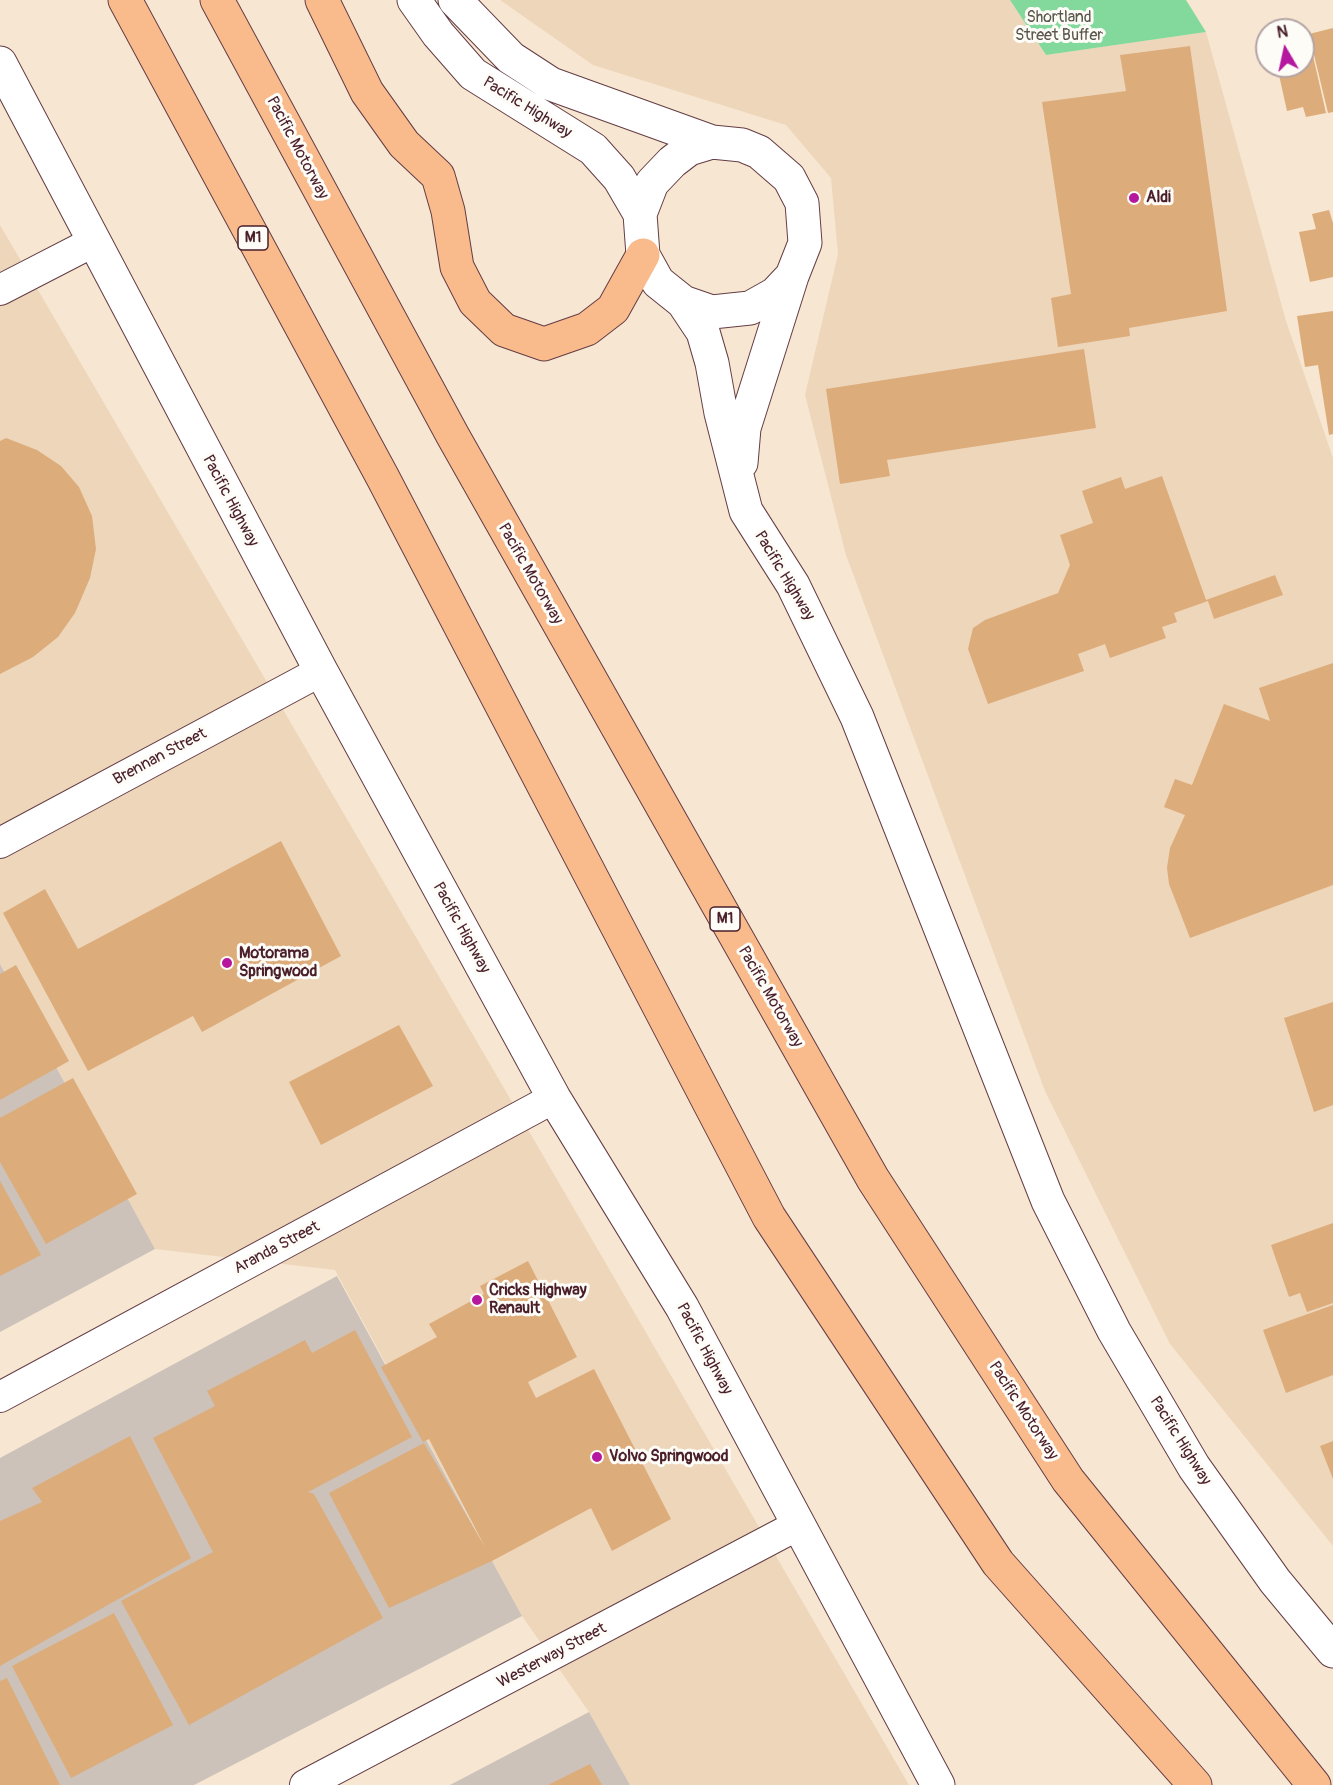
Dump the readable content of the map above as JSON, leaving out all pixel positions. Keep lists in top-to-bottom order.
{
  "streets": {
    "highway": ["Pacific Motorway", "M1"],
    "street": [
      "Pacific Highway",
      "Brennan Street",
      "Aranda Street",
      "Westerway Street"
    ]
  },
  "crossings": [
    ["Pacific Highway", "Brennan Street"],
    ["Pacific Highway", "Aranda Street"],
    ["Pacific Highway", "Westerway Street"]
  ],
  "parks": ["Shortland Street Buffer"],
  "places": [
    "Aldi",
    "Motorama Springwood",
    "Cricks Highway Renault",
    "Volvo Springwood"
  ],
  "north": "top"
}
